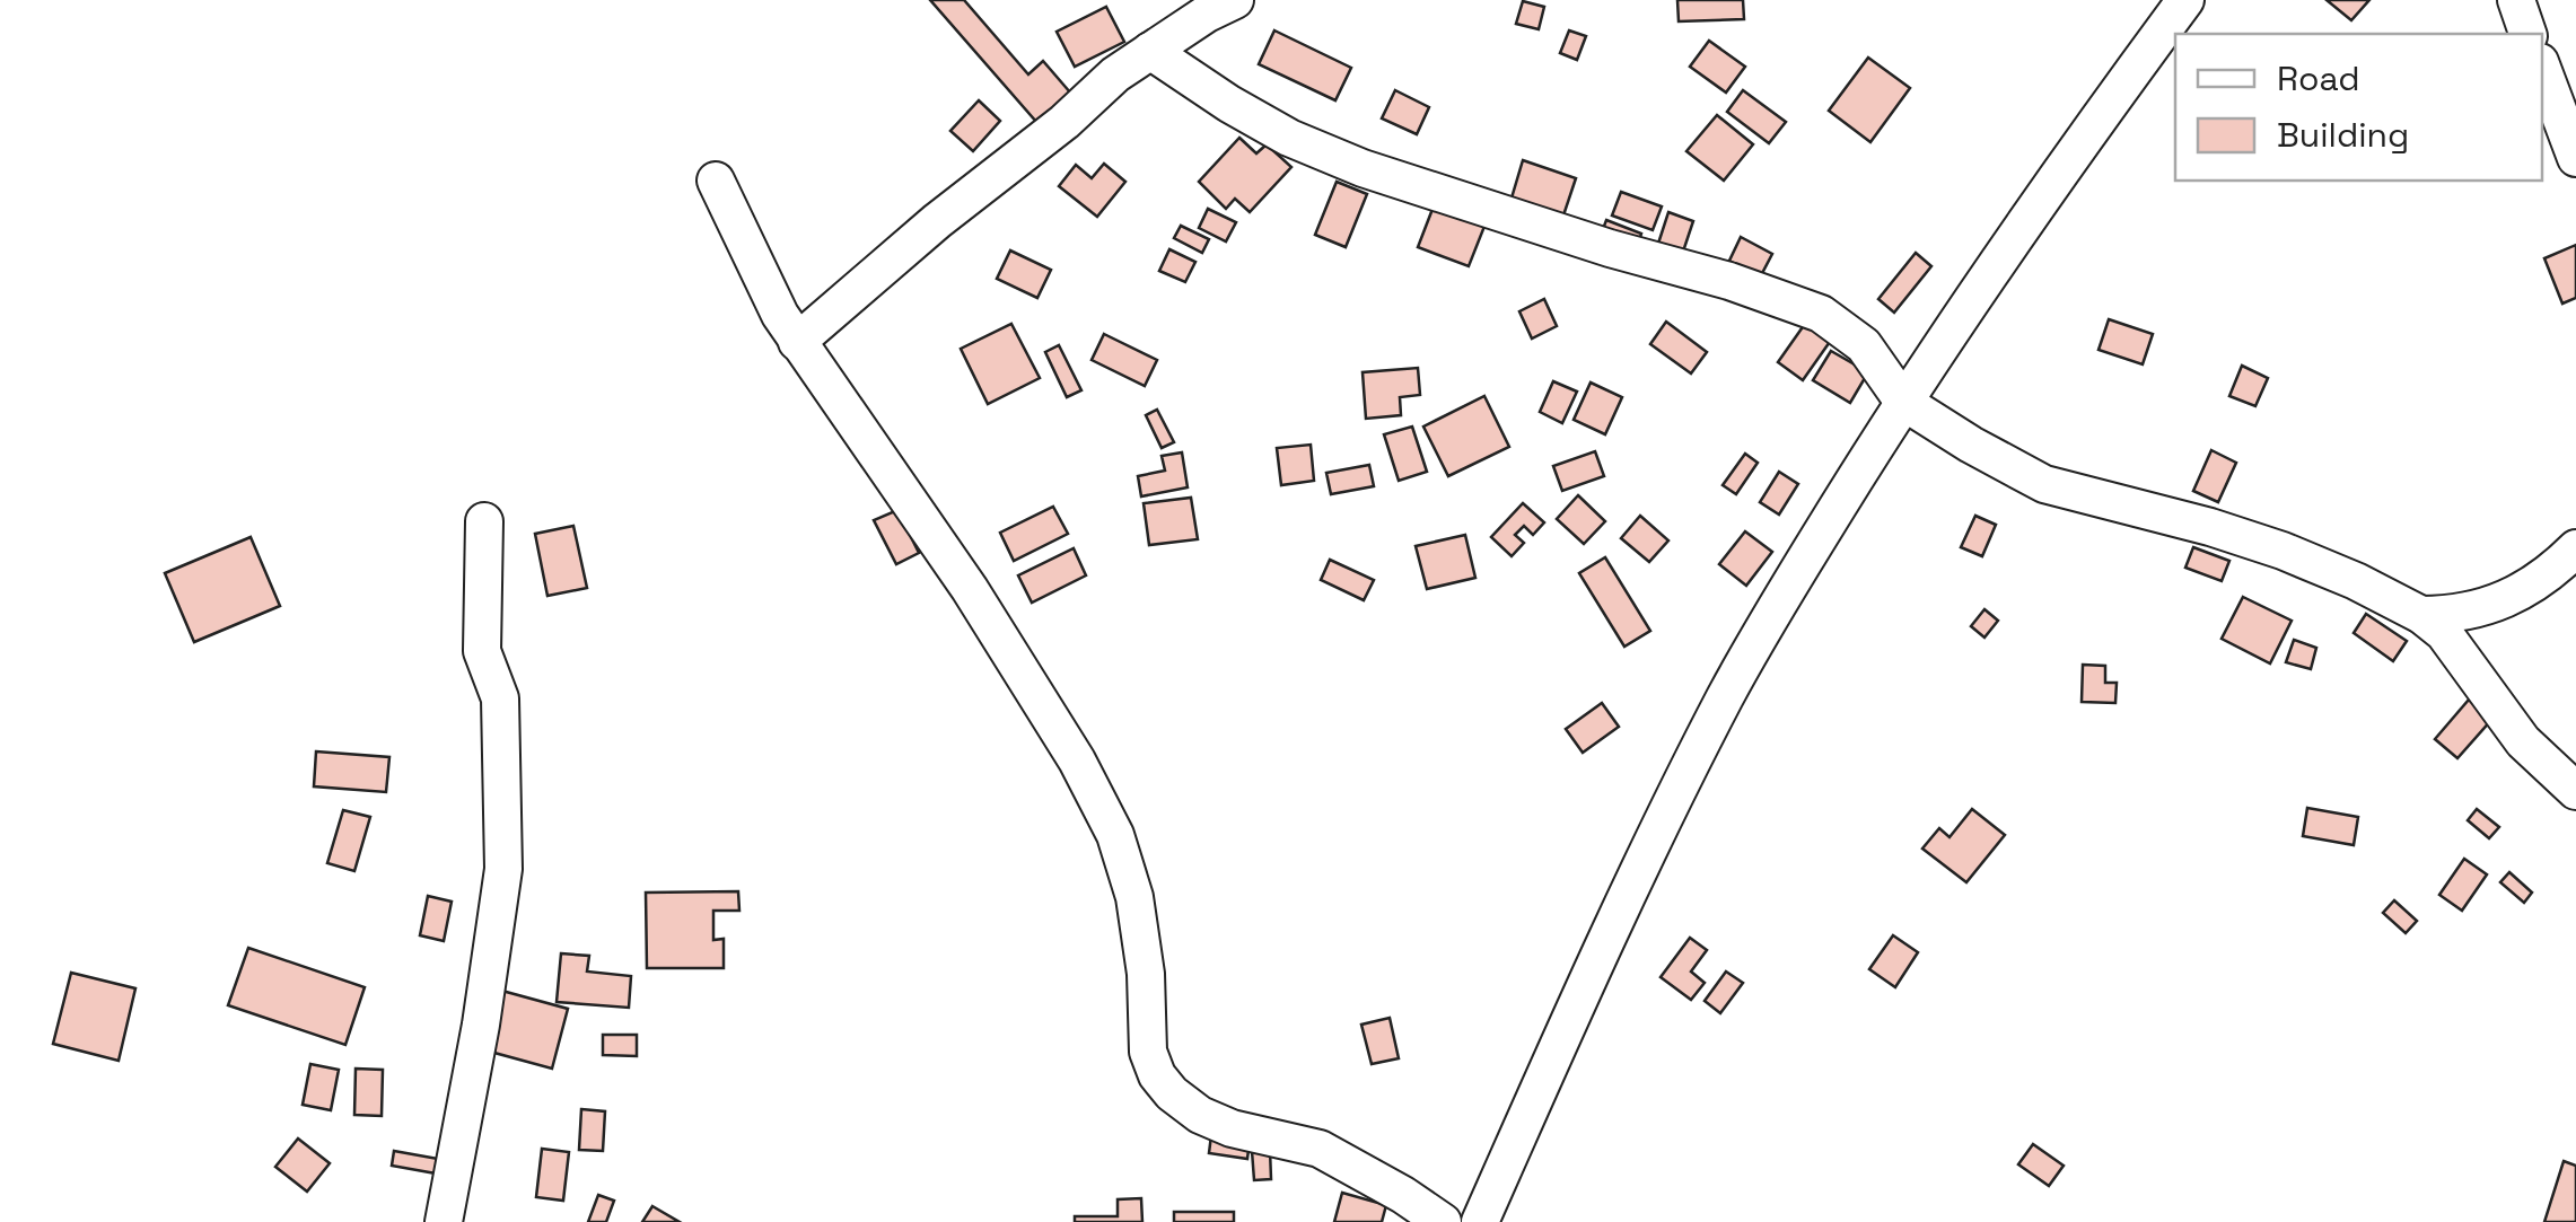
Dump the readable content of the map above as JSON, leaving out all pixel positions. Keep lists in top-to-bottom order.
{
  "legend": ["Road", "Building"]
}
